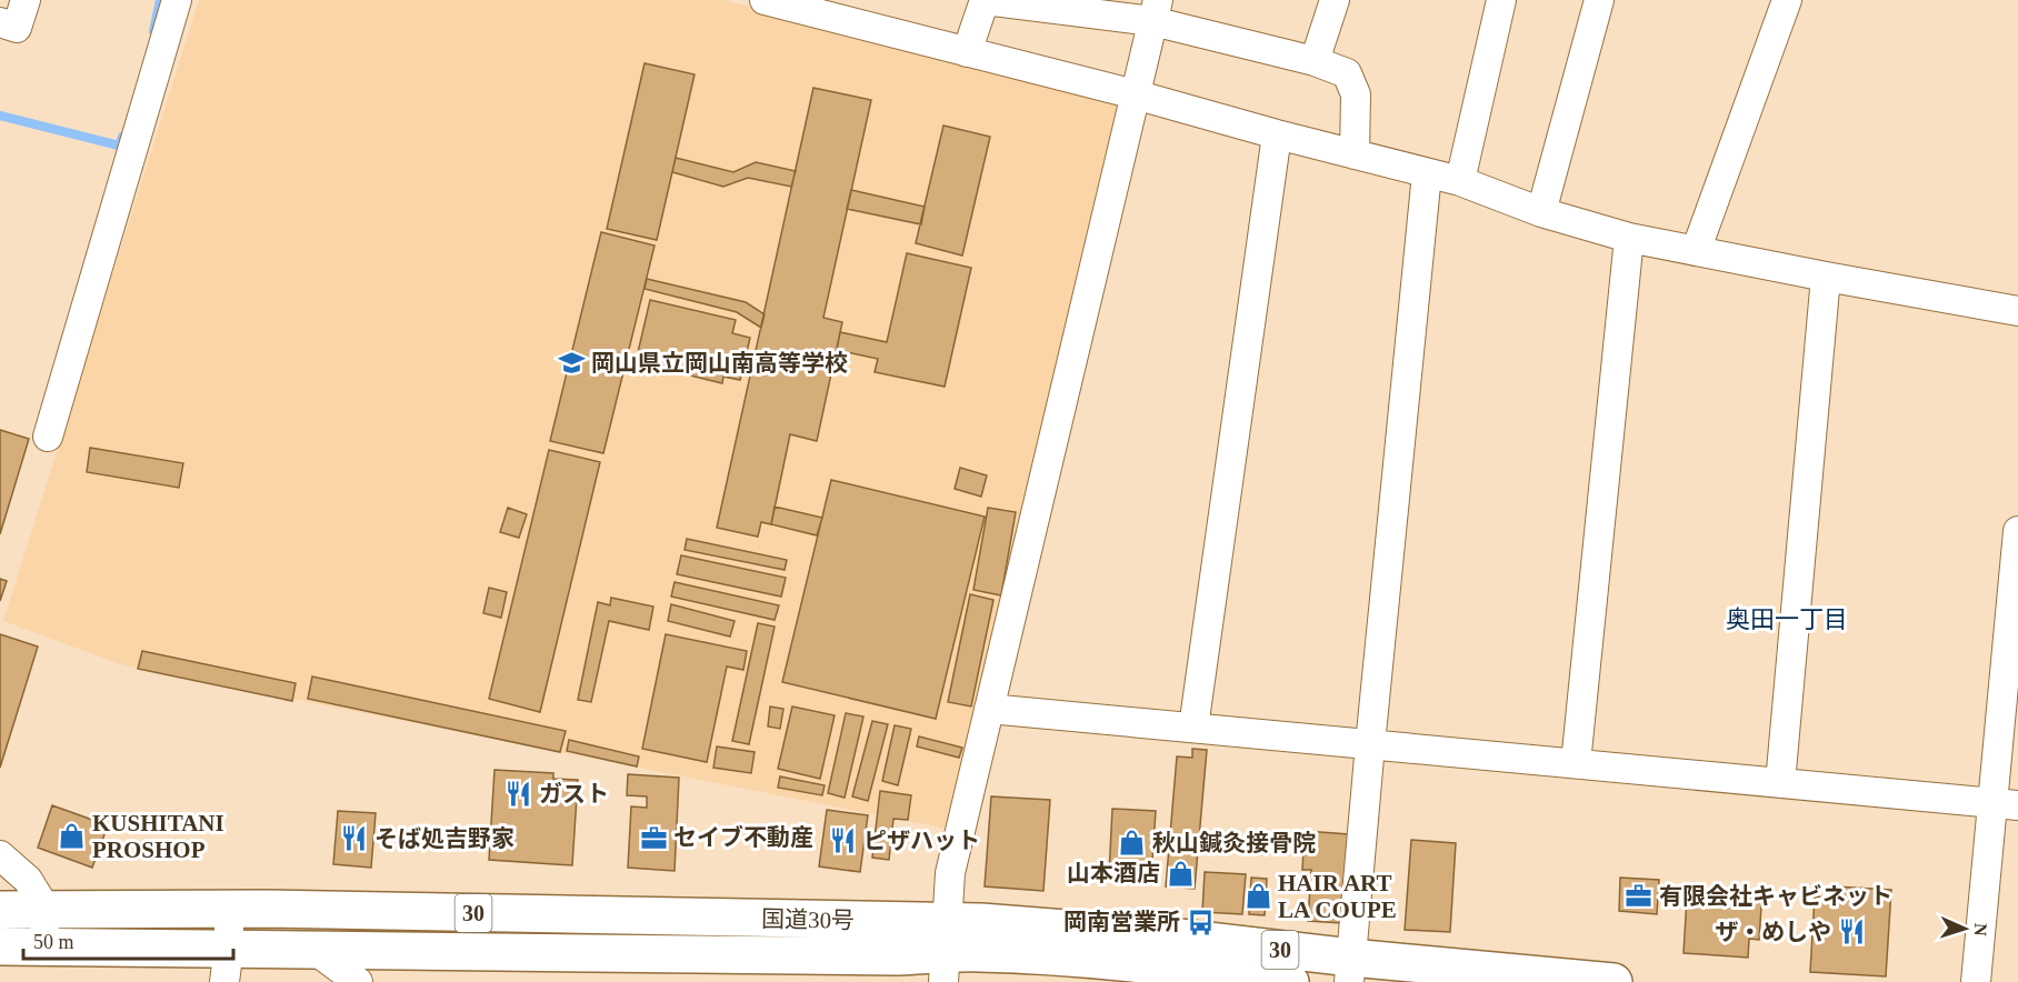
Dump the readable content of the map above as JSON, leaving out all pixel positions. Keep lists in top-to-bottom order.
{
  "streets": {
    "highway": ["30", "国道30号"]
  },
  "districts": ["奥田一丁目"],
  "places": {
    "school or university": ["岡山県立岡山南高等学校"],
    "restaurant": [
      "ガスト",
      "そば処吉野家",
      "ピザハット",
      "ザ・めしや"
    ],
    "shop": [
      "KUSHITANI PROSHOP",
      "秋山鍼灸接骨院",
      "山本酒店",
      "HAIR ART LA COUPE"
    ],
    "office": ["セイブ不動産", "有限会社キャビネット"],
    "bus stop": ["岡南営業所"]
  },
  "scale_bar": "50 m",
  "north": "right"
}
